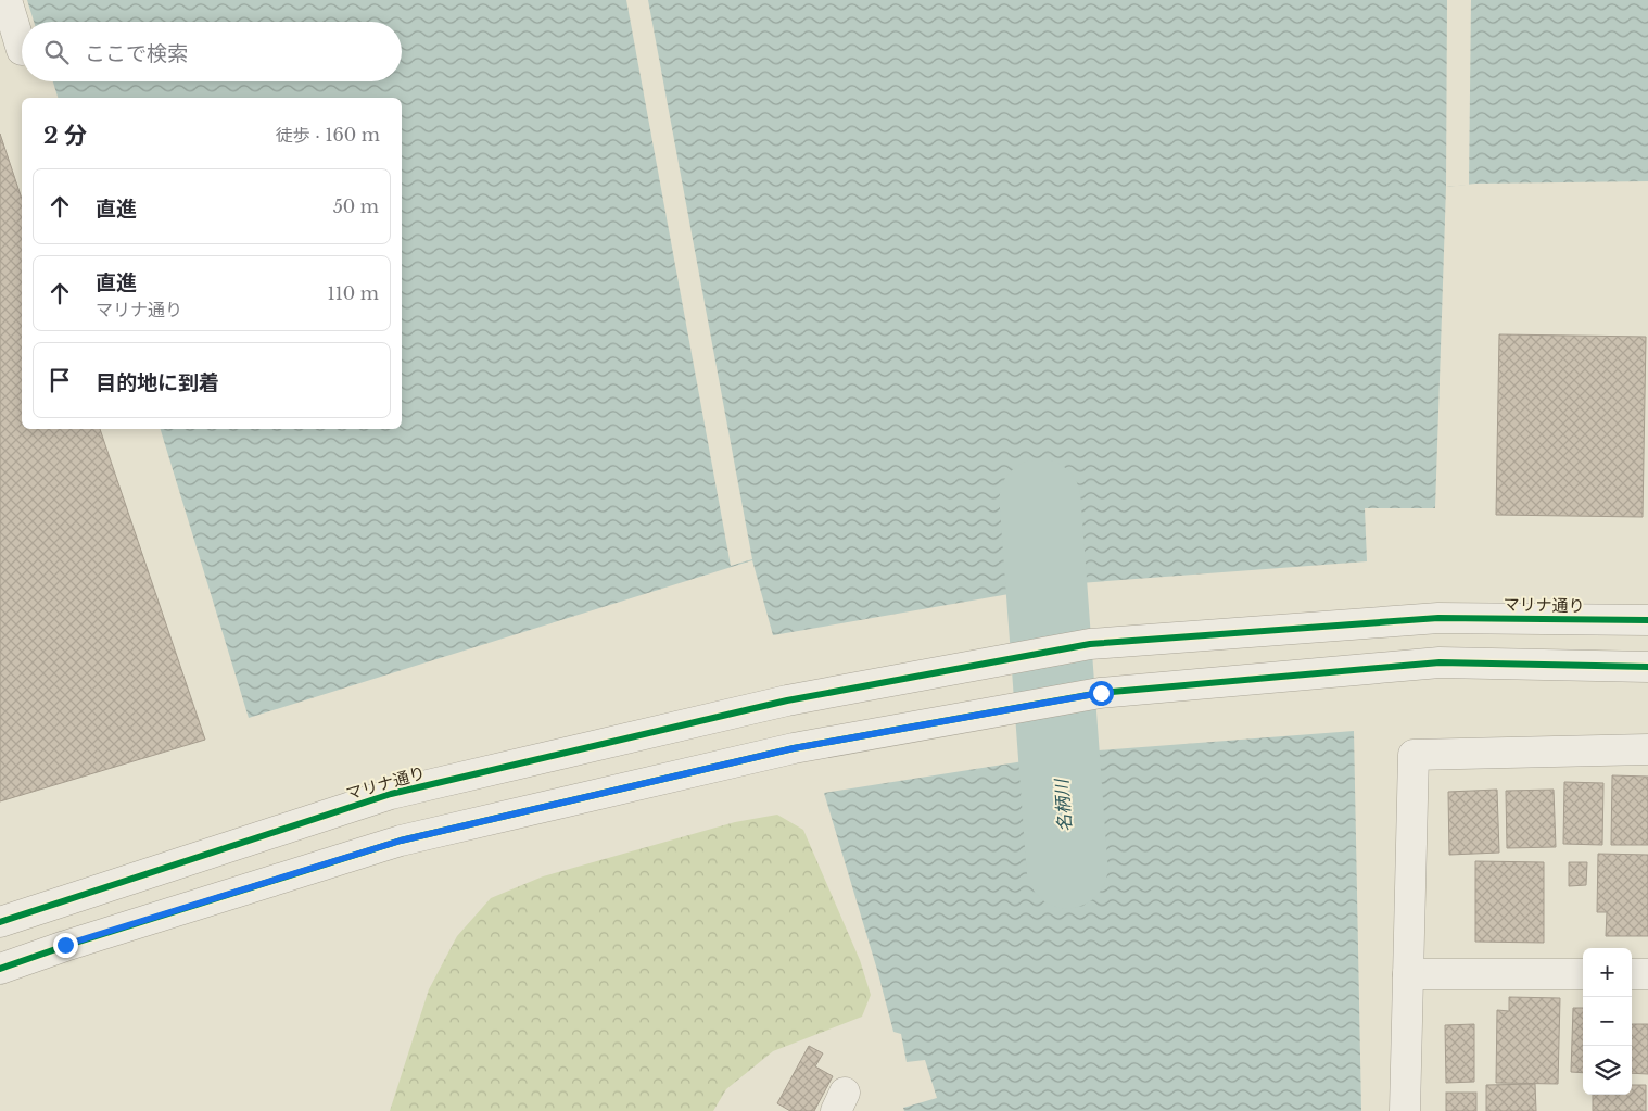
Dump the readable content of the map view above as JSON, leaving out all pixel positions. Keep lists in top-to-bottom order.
{
  "streets": {
    "street": ["マリナ通り"]
  },
  "water": ["名柄川"],
  "page": {
    "search": "ここで検索",
    "heading": ["2 分", "徒歩 · 160 m"],
    "list": [
      ["直進", "50 m"],
      ["直進", "マリナ通り", "110 m"],
      "目的地に到着"
    ],
    "map_buttons": ["+", "−"]
  }
}
